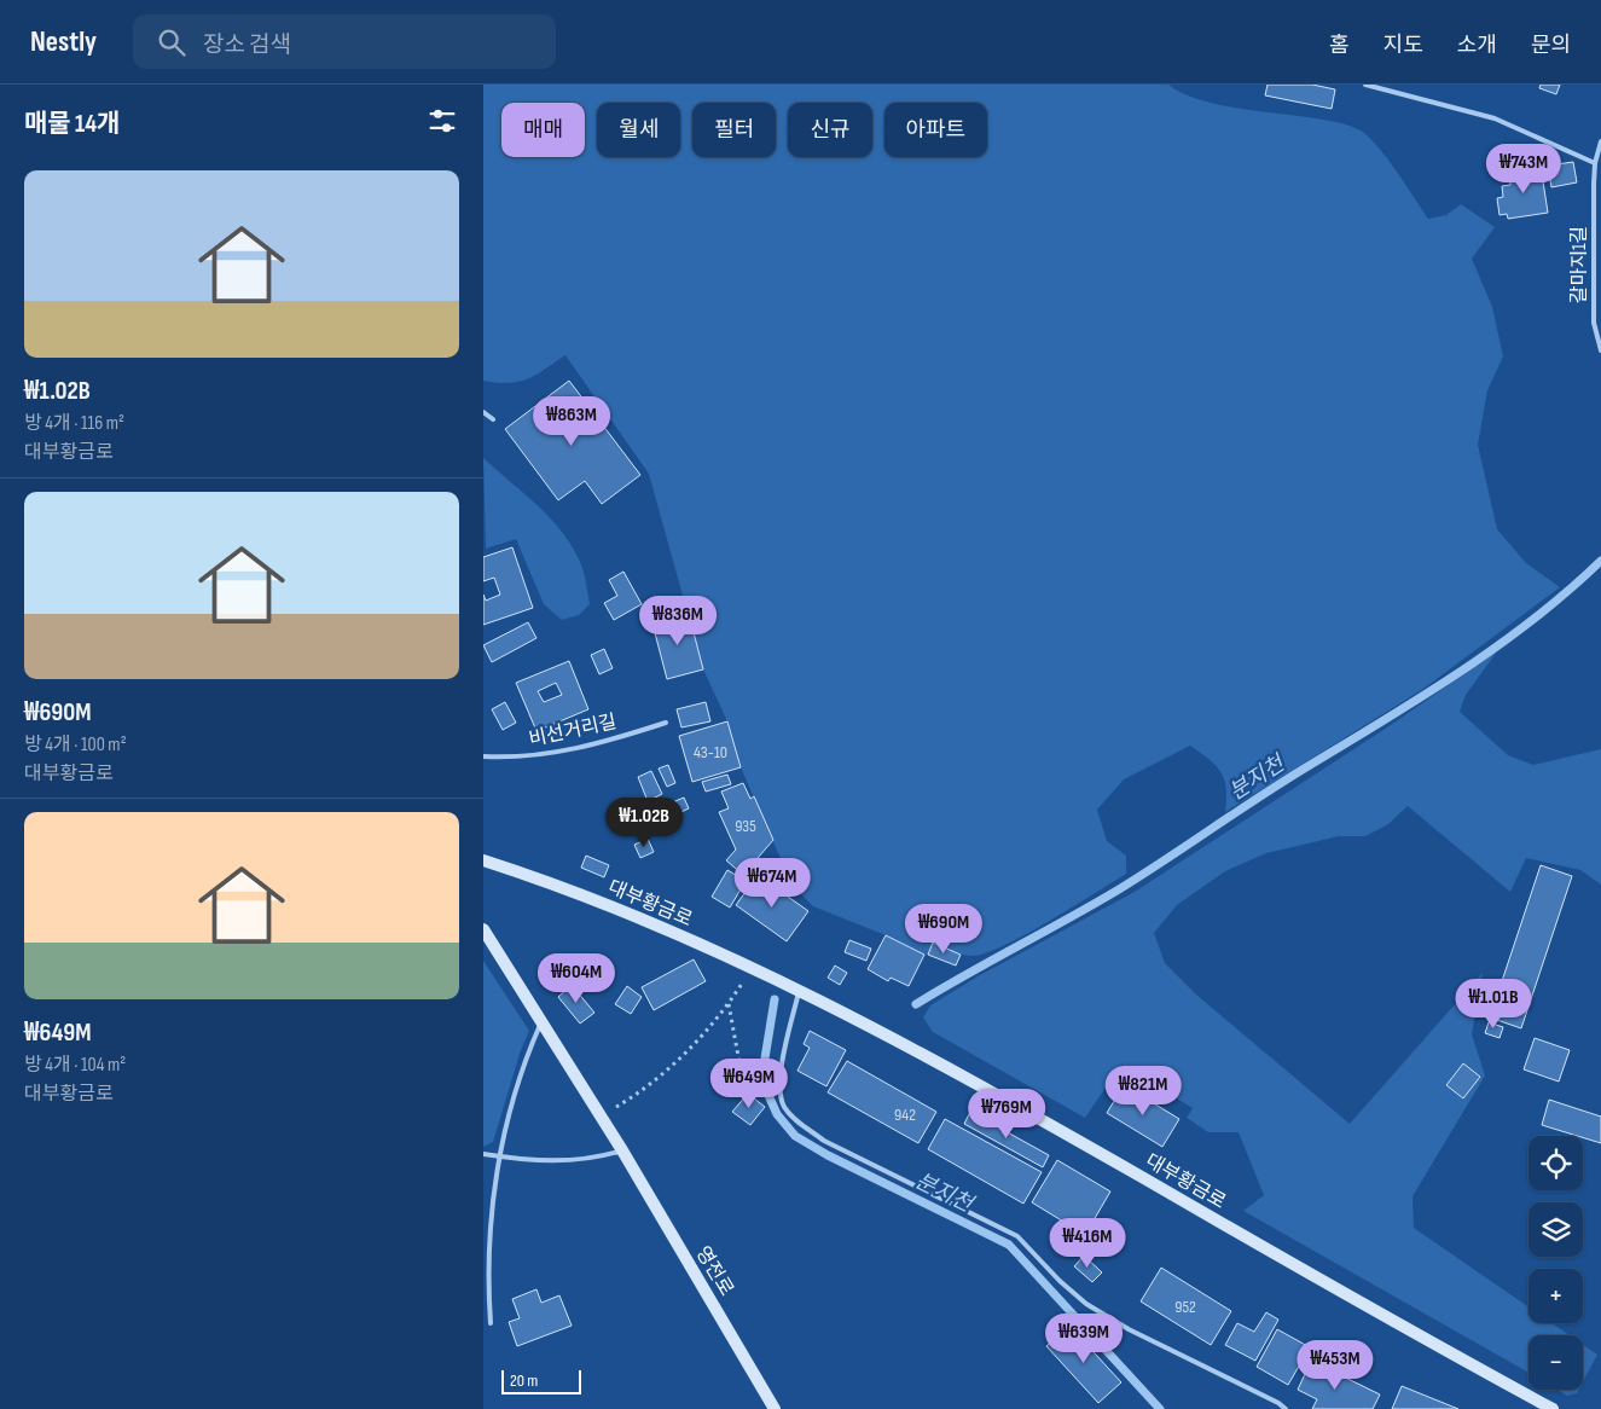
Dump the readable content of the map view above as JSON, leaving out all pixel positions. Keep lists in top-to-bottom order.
{
  "streets": {
    "main road": ["대부황금로", "영전로"],
    "lane": ["갈마지1길", "비선거리길"]
  },
  "water": ["분지천"],
  "house_numbers": [
    "43-10",
    "935",
    "942",
    "952"
  ],
  "scale_bar": "20 m",
  "page": {
    "header": "Nestly",
    "search": "장소 검색",
    "nav": [
      "홈",
      "지도",
      "소개",
      "문의"
    ],
    "heading": "매물 14개",
    "chip": [
      "매매",
      "월세",
      "필터",
      "신규",
      "아파트"
    ],
    "price": [
      "₩743M",
      "₩863M",
      "₩836M",
      "₩1.02B",
      "₩674M",
      "₩690M",
      "₩604M",
      "₩1.01B",
      "₩649M",
      "₩821M",
      "₩769M",
      "₩416M",
      "₩639M",
      "₩453M"
    ],
    "list": [
      {
        "name": "₩1.02B",
        "note": "방 4개 · 116 m² · 대부황금로"
      },
      {
        "name": "₩690M",
        "note": "방 4개 · 100 m² · 대부황금로"
      },
      {
        "name": "₩649M",
        "note": "방 4개 · 104 m² · 대부황금로"
      }
    ],
    "map_buttons": ["+", "−"],
    "scale": "20 m"
  }
}
